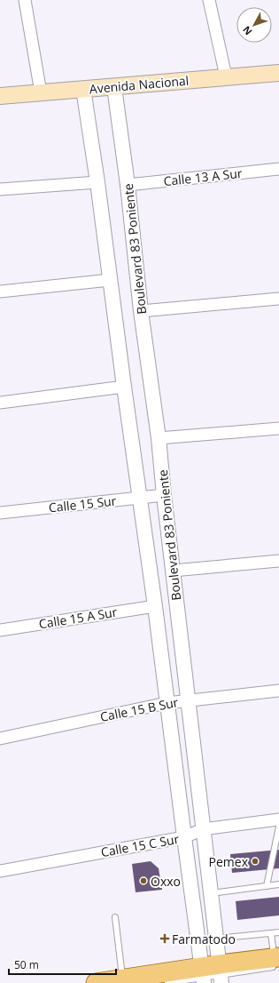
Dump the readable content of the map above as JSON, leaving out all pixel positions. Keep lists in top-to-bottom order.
{
  "streets": {
    "main road": ["Avenida Nacional"],
    "street": [
      "Calle 13 A Sur",
      "Boulevard 83 Poniente",
      "Calle 15 Sur",
      "Calle 15 A Sur",
      "Calle 15 B Sur",
      "Calle 15 C Sur"
    ]
  },
  "crossings": [
    ["Avenida Nacional", "Boulevard 83 Poniente"],
    ["Calle 13 A Sur", "Boulevard 83 Poniente"],
    ["Boulevard 83 Poniente", "Calle 15 Sur"],
    ["Boulevard 83 Poniente", "Calle 15 A Sur"],
    ["Boulevard 83 Poniente", "Calle 15 B Sur"],
    ["Boulevard 83 Poniente", "Calle 15 C Sur"]
  ],
  "places": {
    "other": ["Pemex", "Oxxo"],
    "health": ["Farmatodo"]
  },
  "scale_bar": "50 m",
  "north": "bottom left"
}
